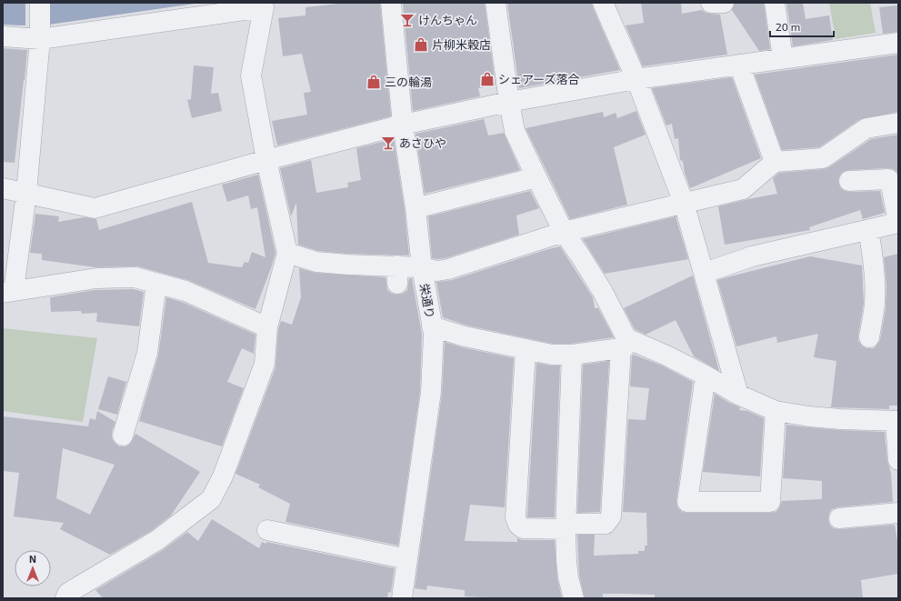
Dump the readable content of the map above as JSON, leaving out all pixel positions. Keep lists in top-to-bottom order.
{
  "streets": {
    "street": ["栄通り"]
  },
  "places": {
    "bar": ["けんちゃん", "あさひや"],
    "shop": ["片柳米穀店", "シェアーズ落合", "三の輪湯"]
  },
  "scale_bar": "20 m",
  "north": "top"
}
